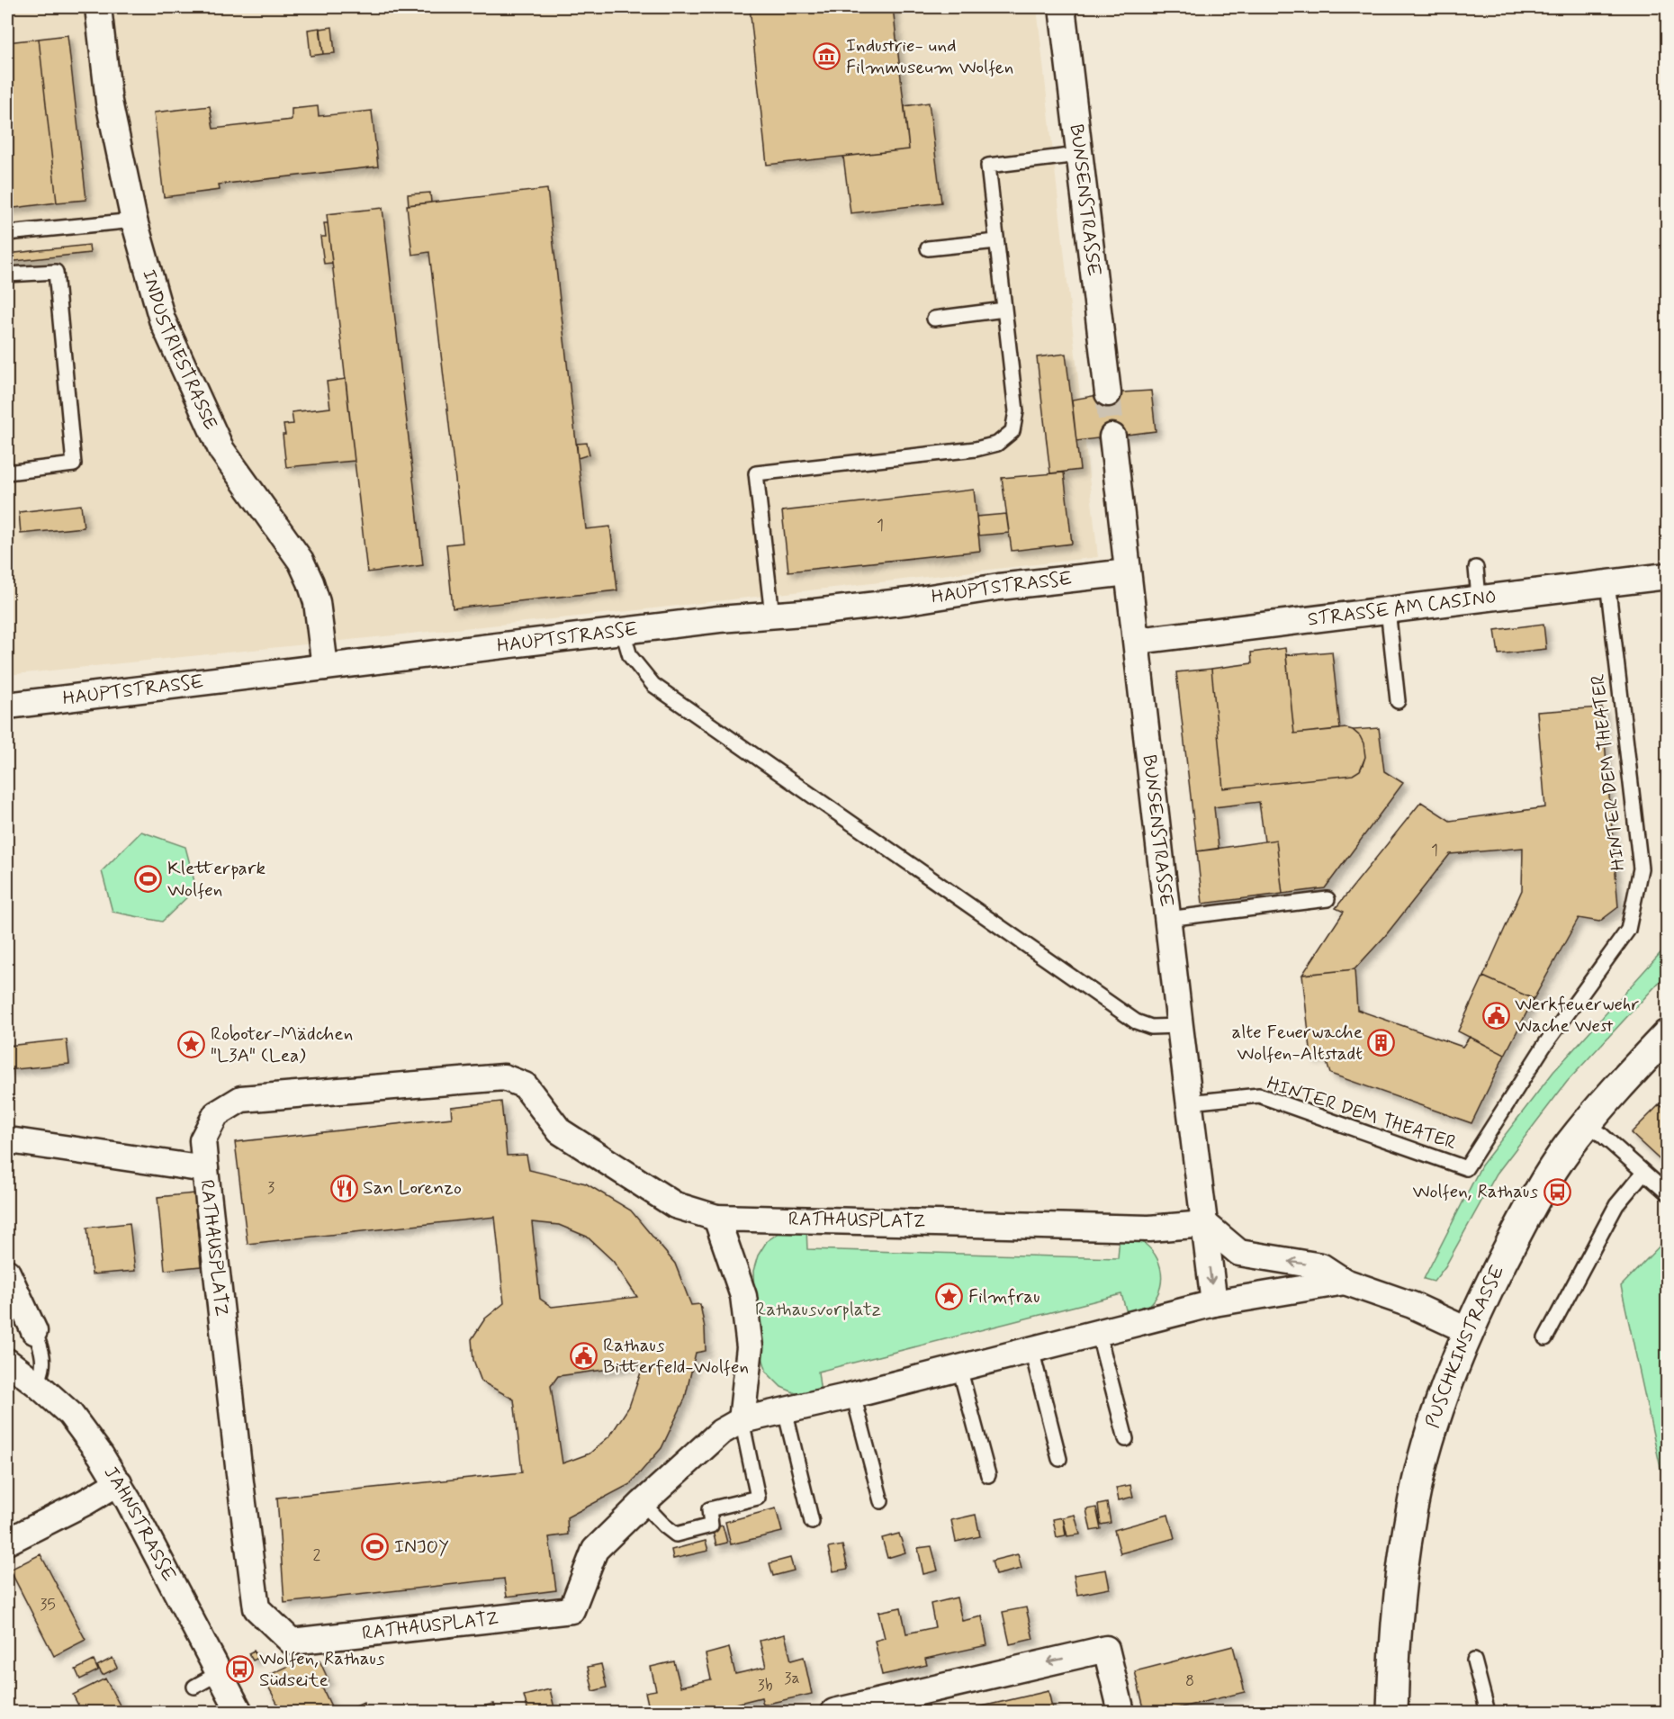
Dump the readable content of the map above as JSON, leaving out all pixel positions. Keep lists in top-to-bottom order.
{
  "streets": {
    "street": [
      "BUNSENSTRASSE",
      "INDUSTRIESTRASSE",
      "HAUPTSTRASSE",
      "STRASSE AM CASINO",
      "RATHAUSPLATZ",
      "PUSCHKINSTRASSE",
      "JAHNSTRASSE"
    ],
    "lane": ["HINTER DEM THEATER"]
  },
  "crossings": [
    ["BUNSENSTRASSE", "HAUPTSTRASSE"],
    ["BUNSENSTRASSE", "STRASSE AM CASINO"],
    ["BUNSENSTRASSE", "HINTER DEM THEATER"],
    ["BUNSENSTRASSE", "RATHAUSPLATZ"],
    ["INDUSTRIESTRASSE", "HAUPTSTRASSE"],
    ["STRASSE AM CASINO", "HINTER DEM THEATER"]
  ],
  "parks": ["Rathausvorplatz"],
  "places": {
    "museum": ["Industrie- und Filmmuseum Wolfen"],
    "sports": ["Kletterpark Wolfen", "INJOY"],
    "public building": ["Werkfeuerwehr Wache West", "Rathaus Bitterfeld-Wolfen"],
    "building": ["alte Feuerwache Wolfen-Altstadt"],
    "place": ["Roboter-Mädchen \"L3A\" (Lea)", "Filmfrau"],
    "restaurant": ["San Lorenzo"],
    "bus stop": ["Wolfen, Rathaus", "Wolfen, Rathaus Südseite"]
  },
  "house_numbers": [
    "1",
    "1",
    "3",
    "2",
    "35",
    "3a",
    "8",
    "3b"
  ]
}
